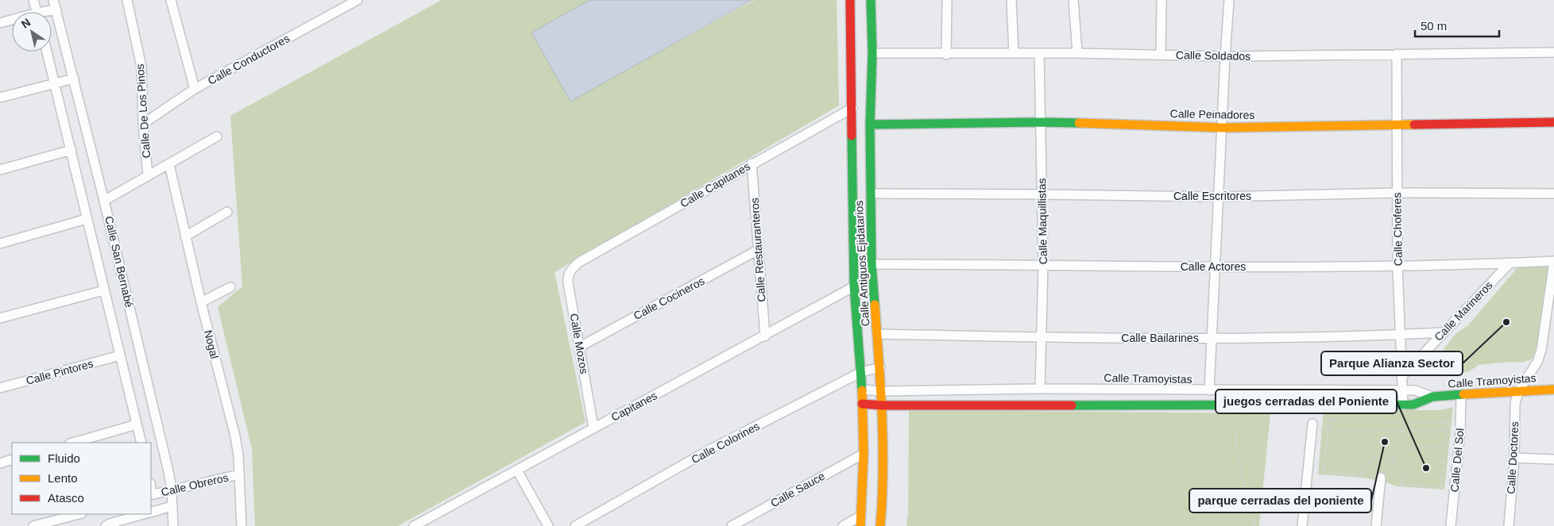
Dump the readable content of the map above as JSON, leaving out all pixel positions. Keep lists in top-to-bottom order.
{
  "streets": {
    "street": [
      "Calle Soldados",
      "Calle Conductores",
      "Calle De Los Pinos",
      "Calle Peinadores",
      "Calle Capitanes",
      "Calle Escritores",
      "Calle Maquillistas",
      "Calle Choferes",
      "Calle Restauranteros",
      "Calle San Bernabé",
      "Calle Antiguos Ejidatarios",
      "Calle Actores",
      "Calle Cocineros",
      "Calle Marineros",
      "Calle Bailarines",
      "Calle Mozos",
      "Nogal",
      "Calle Pintores",
      "Calle Tramoyistas",
      "Capitanes",
      "Calle Colorines",
      "Calle Doctores",
      "Calle Del Sol",
      "Calle Obreros",
      "Calle Sauce"
    ]
  },
  "crossings": [
    ["Calle Soldados", "Calle Maquillistas"],
    ["Calle Soldados", "Calle Choferes"],
    ["Calle Soldados", "Calle Antiguos Ejidatarios"],
    ["Calle Conductores", "Calle De Los Pinos"],
    ["Calle Peinadores", "Calle Maquillistas"],
    ["Calle Peinadores", "Calle Choferes"],
    ["Calle Peinadores", "Calle Antiguos Ejidatarios"],
    ["Calle Capitanes", "Calle Restauranteros"],
    ["Calle Capitanes", "Calle Antiguos Ejidatarios"],
    ["Calle Capitanes", "Calle Mozos"],
    ["Calle Escritores", "Calle Maquillistas"],
    ["Calle Escritores", "Calle Choferes"],
    ["Calle Escritores", "Calle Antiguos Ejidatarios"],
    ["Calle Maquillistas", "Calle Actores"],
    ["Calle Maquillistas", "Calle Bailarines"],
    ["Calle Maquillistas", "Calle Tramoyistas"],
    ["Calle Choferes", "Calle Actores"],
    ["Calle Choferes", "Calle Marineros"],
    ["Calle Choferes", "Calle Bailarines"],
    ["Calle Choferes", "Calle Tramoyistas"],
    ["Calle Restauranteros", "Calle Cocineros"],
    ["Calle Restauranteros", "Capitanes"],
    ["Calle San Bernabé", "Calle Pintores"],
    ["Calle San Bernabé", "Calle Obreros"],
    ["Calle Antiguos Ejidatarios", "Calle Actores"],
    ["Calle Antiguos Ejidatarios", "Calle Bailarines"],
    ["Calle Antiguos Ejidatarios", "Calle Tramoyistas"],
    ["Calle Antiguos Ejidatarios", "Capitanes"],
    ["Calle Antiguos Ejidatarios", "Calle Colorines"],
    ["Calle Antiguos Ejidatarios", "Calle Sauce"],
    ["Calle Actores", "Calle Marineros"],
    ["Calle Cocineros", "Calle Mozos"],
    ["Calle Marineros", "Calle Bailarines"],
    ["Calle Mozos", "Capitanes"],
    ["Nogal", "Calle Obreros"],
    ["Calle Tramoyistas", "Calle Doctores"],
    ["Calle Tramoyistas", "Calle Del Sol"]
  ],
  "places": ["Parque Alianza Sector", "parque cerradas del poniente", "juegos cerradas del Poniente"],
  "legend": ["Fluido", "Lento", "Atasco"],
  "scale_bar": "50 m",
  "north": "top left"
}
